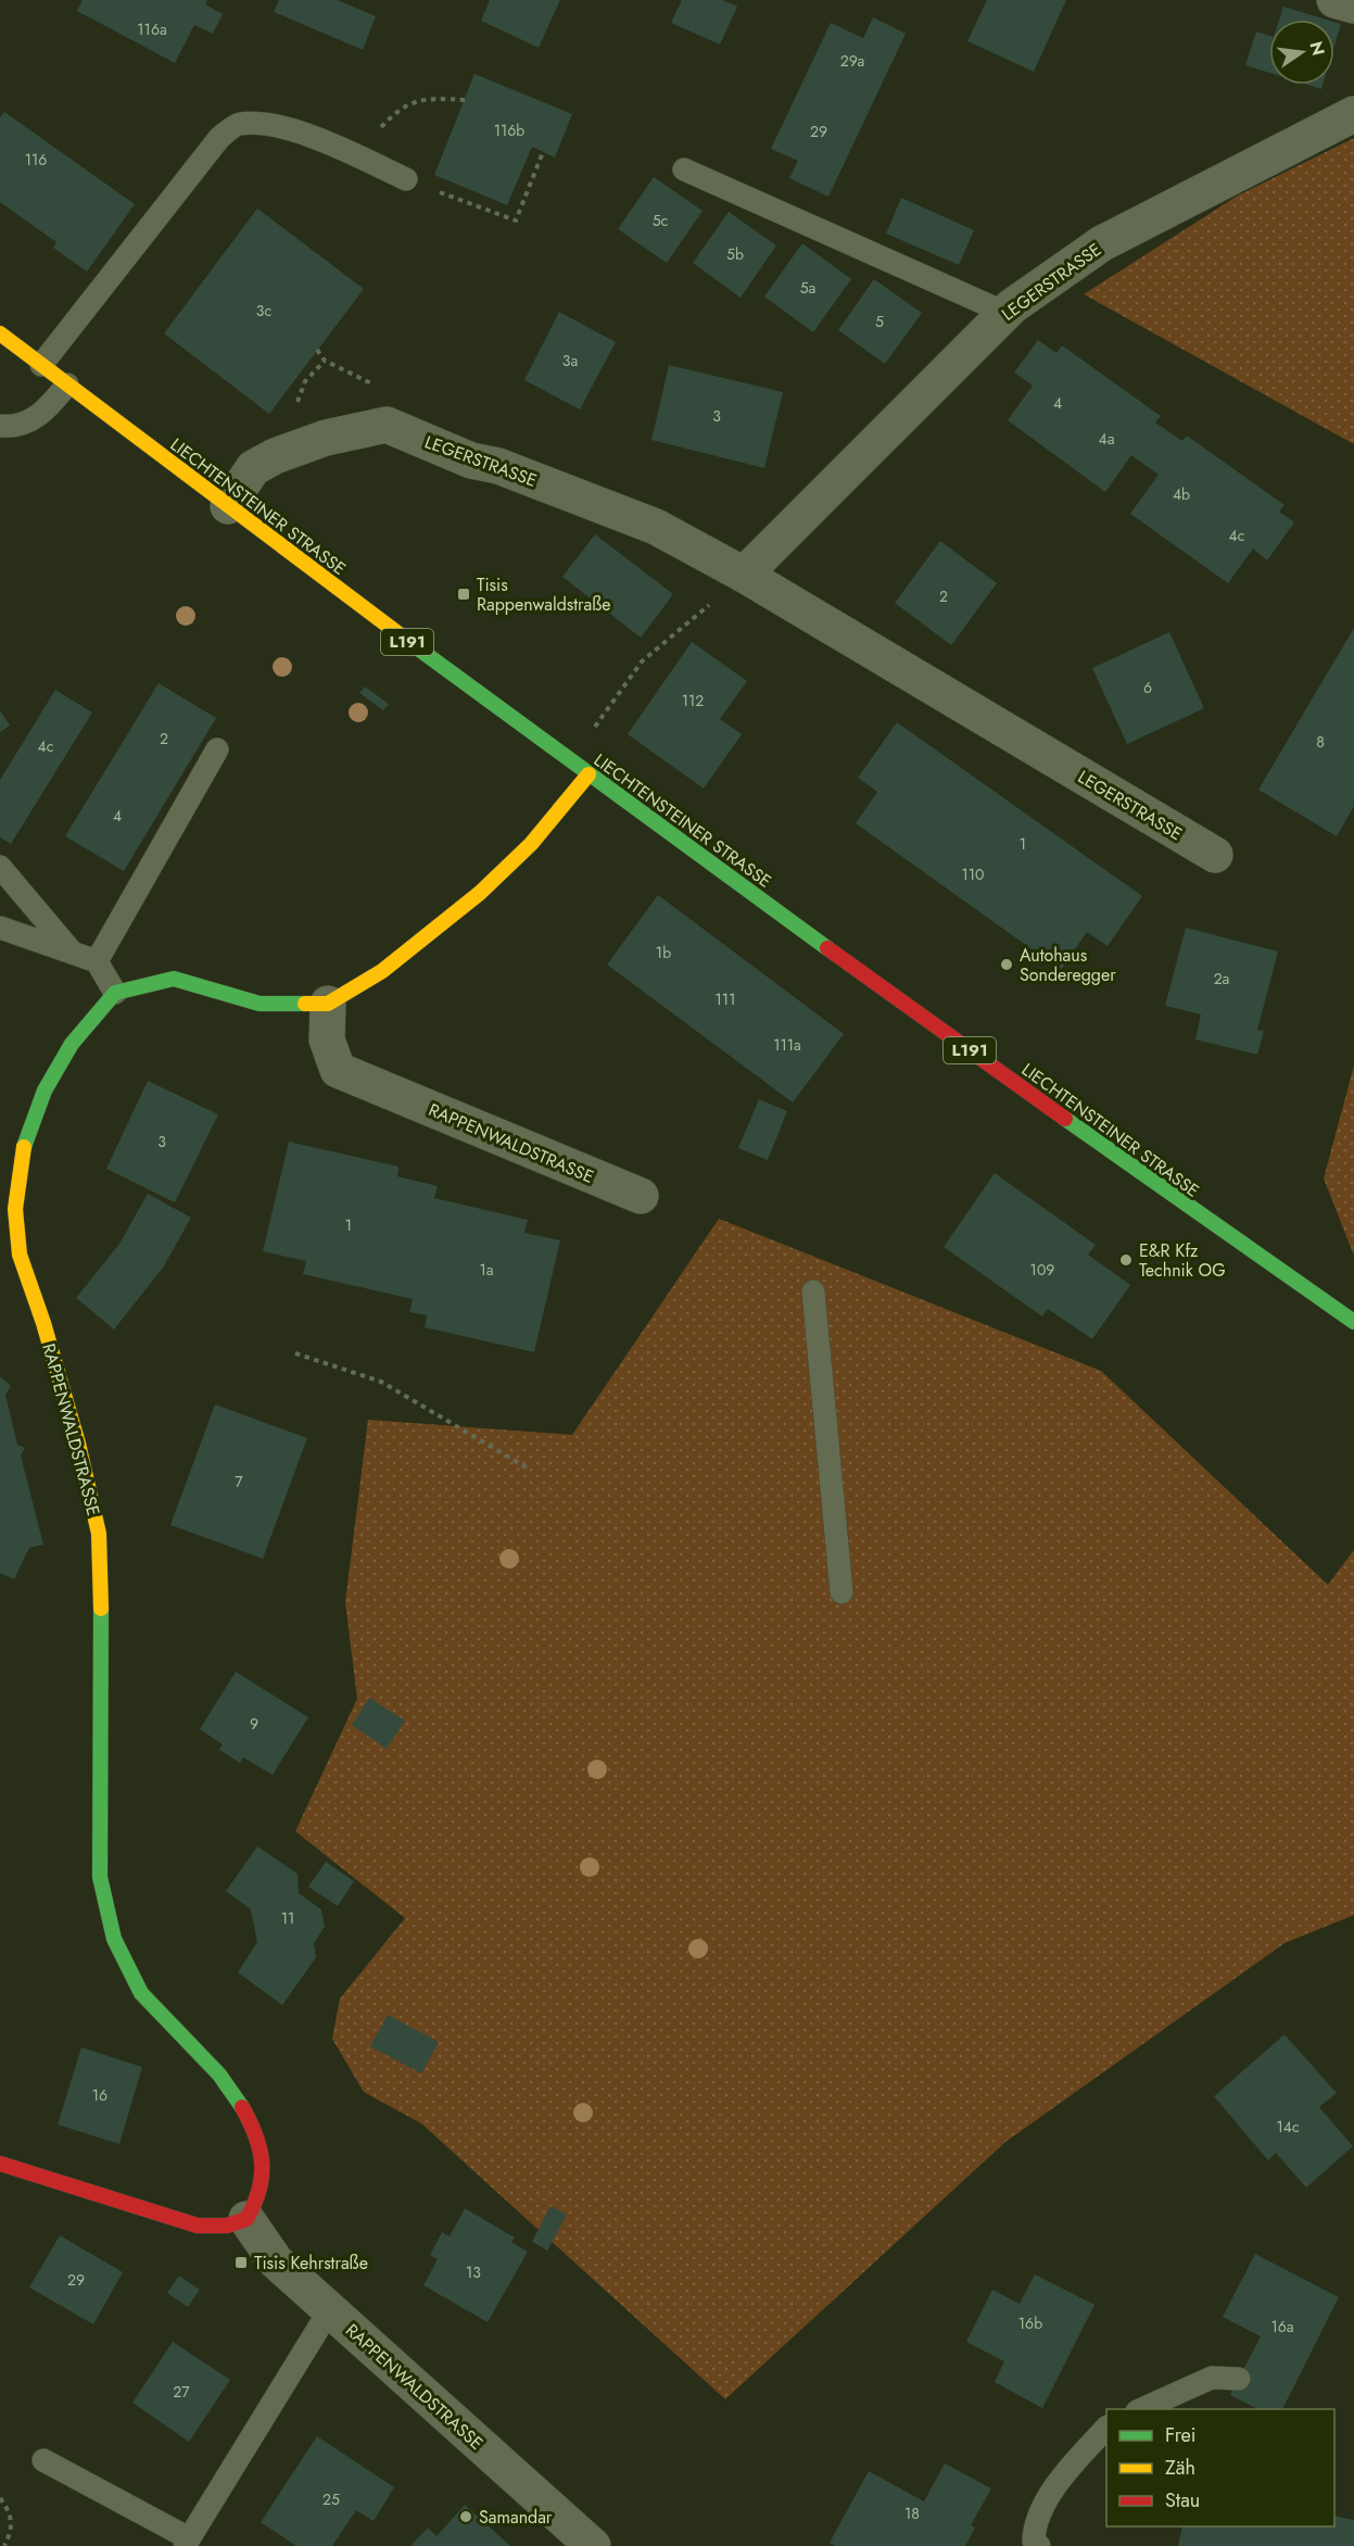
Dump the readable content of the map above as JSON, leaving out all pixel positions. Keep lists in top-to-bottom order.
{
  "streets": {
    "street": [
      "LEGERSTRASSE",
      "LIECHTENSTEINER STRASSE",
      "L191",
      "RAPPENWALDSTRASSE"
    ]
  },
  "crossings": [
    ["LEGERSTRASSE", "LIECHTENSTEINER STRASSE"]
  ],
  "places": {
    "transit": ["Tisis Rappenwaldstraße", "Tisis Kehrstraße"],
    "other": ["Autohaus Sonderegger", "E&R Kfz Technik OG", "Samandar"]
  },
  "house_numbers": [
    "116a",
    "29a",
    "116b",
    "29",
    "116",
    "5c",
    "5b",
    "5a",
    "3c",
    "5",
    "3a",
    "4",
    "3",
    "4a",
    "4b",
    "4c",
    "2",
    "6",
    "112",
    "2",
    "8",
    "4c",
    "4",
    "1",
    "110",
    "1b",
    "2a",
    "111",
    "111a",
    "3",
    "1",
    "1a",
    "109",
    "7",
    "9",
    "11",
    "16",
    "14c",
    "13",
    "29",
    "16b",
    "16a",
    "27",
    "25",
    "18"
  ],
  "legend": ["Frei", "Zäh", "Stau"],
  "north": "right"
}
